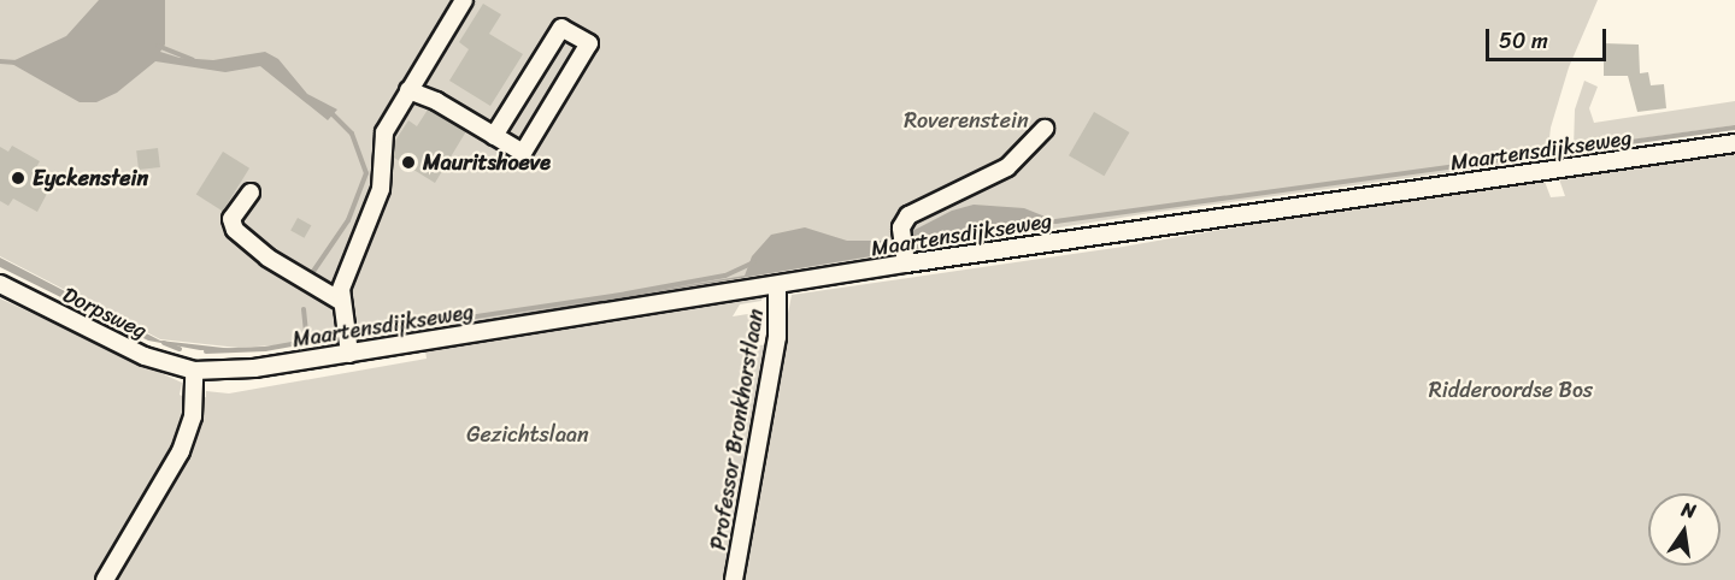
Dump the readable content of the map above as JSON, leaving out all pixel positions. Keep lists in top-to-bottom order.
{
  "streets": {
    "street": ["Maartensdijkseweg", "Dorpsweg", "Professor Bronkhorstlaan"]
  },
  "crossings": [
    ["Maartensdijkseweg", "Dorpsweg"],
    ["Maartensdijkseweg", "Professor Bronkhorstlaan"]
  ],
  "parks": ["Roverenstein", "Ridderoordse Bos", "Gezichtslaan"],
  "places": ["Mauritshoeve", "Eyckenstein"],
  "scale_bar": "50 m",
  "north": "top"
}
